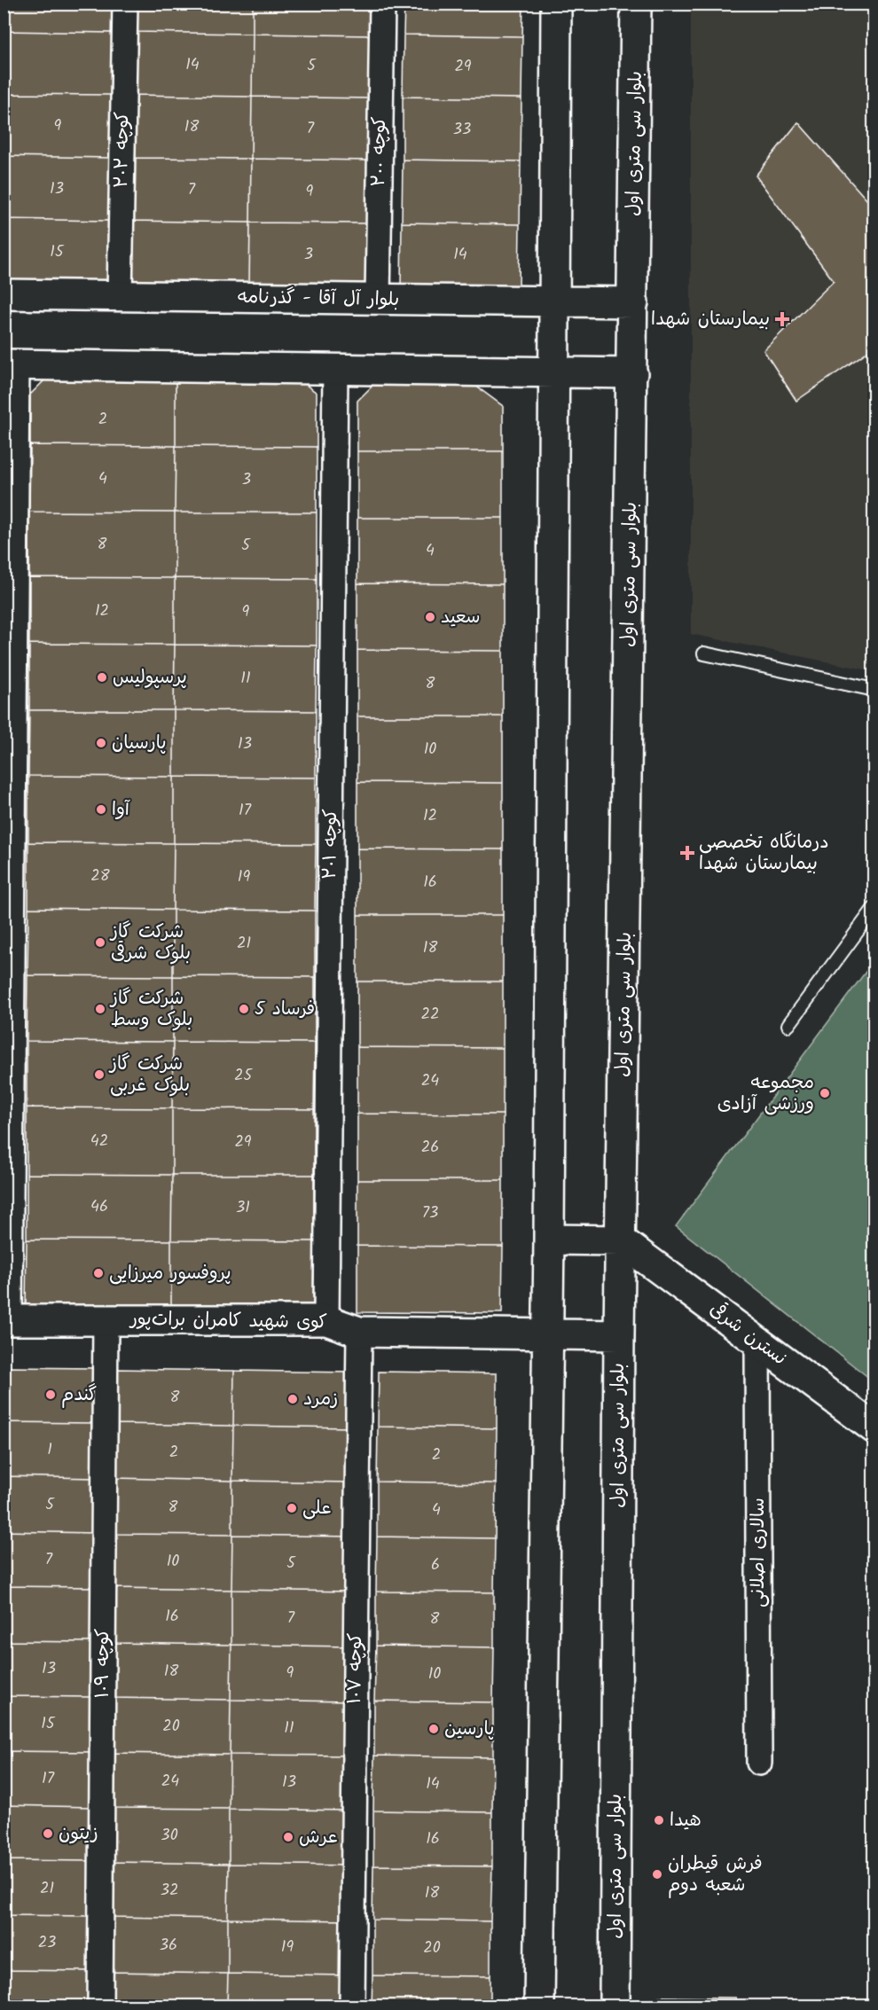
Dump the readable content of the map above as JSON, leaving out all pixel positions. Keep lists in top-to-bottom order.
{
  "streets": {
    "main road": [
      "بلوار سی متری اول",
      "بلوار آل آقا - گذرنامه",
      "کوی شهید کامران برات‌پور",
      "نسترن شرقی"
    ],
    "street": [
      "کوچه ۲۰۲",
      "کوچه ۲۰۰",
      "کوچه ۲۰۱",
      "سالاری اصلانی",
      "کوچه ۱۰۹",
      "کوچه ۱۰۷"
    ]
  },
  "crossings": [
    ["بلوار سی متری اول", "بلوار آل آقا - گذرنامه"],
    ["بلوار سی متری اول", "کوی شهید کامران برات‌پور"],
    ["بلوار سی متری اول", "نسترن شرقی"],
    ["کوچه ۲۰۲", "بلوار آل آقا - گذرنامه"],
    ["کوچه ۲۰۰", "بلوار آل آقا - گذرنامه"],
    ["کوچه ۲۰۱", "کوی شهید کامران برات‌پور"],
    ["کوی شهید کامران برات‌پور", "کوچه ۱۰۹"],
    ["کوی شهید کامران برات‌پور", "کوچه ۱۰۷"],
    ["نسترن شرقی", "سالاری اصلانی"]
  ],
  "places": {
    "health": ["بیمارستان شهدا", "درمانگاه تخصصی بیمارستان شهدا"],
    "other": [
      "سعید",
      "پرسپولیس",
      "پارسیان",
      "آوا",
      "شرکت گاز بلوک شرقی",
      "شرکت گاز بلوک وسط",
      "فرساد 5",
      "شرکت گاز بلوک غربی",
      "مجموعه ورزشی آزادی",
      "پروفسور میرزایی",
      "گندم",
      "زمرد",
      "علی",
      "پارسین",
      "هیدا",
      "زیتون",
      "عرش",
      "فرش قیطران شعبه دوم"
    ]
  },
  "house_numbers": [
    "14",
    "5",
    "29",
    "9",
    "18",
    "7",
    "33",
    "13",
    "7",
    "9",
    "15",
    "3",
    "14",
    "2",
    "4",
    "3",
    "8",
    "5",
    "4",
    "12",
    "9",
    "11",
    "8",
    "13",
    "10",
    "17",
    "12",
    "28",
    "19",
    "16",
    "21",
    "18",
    "22",
    "25",
    "24",
    "42",
    "29",
    "26",
    "46",
    "31",
    "73",
    "8",
    "1",
    "2",
    "2",
    "5",
    "8",
    "4",
    "7",
    "10",
    "5",
    "6",
    "16",
    "7",
    "8",
    "13",
    "18",
    "9",
    "10",
    "15",
    "20",
    "11",
    "17",
    "24",
    "13",
    "14",
    "30",
    "16",
    "21",
    "32",
    "18",
    "23",
    "36",
    "19",
    "20"
  ]
}
